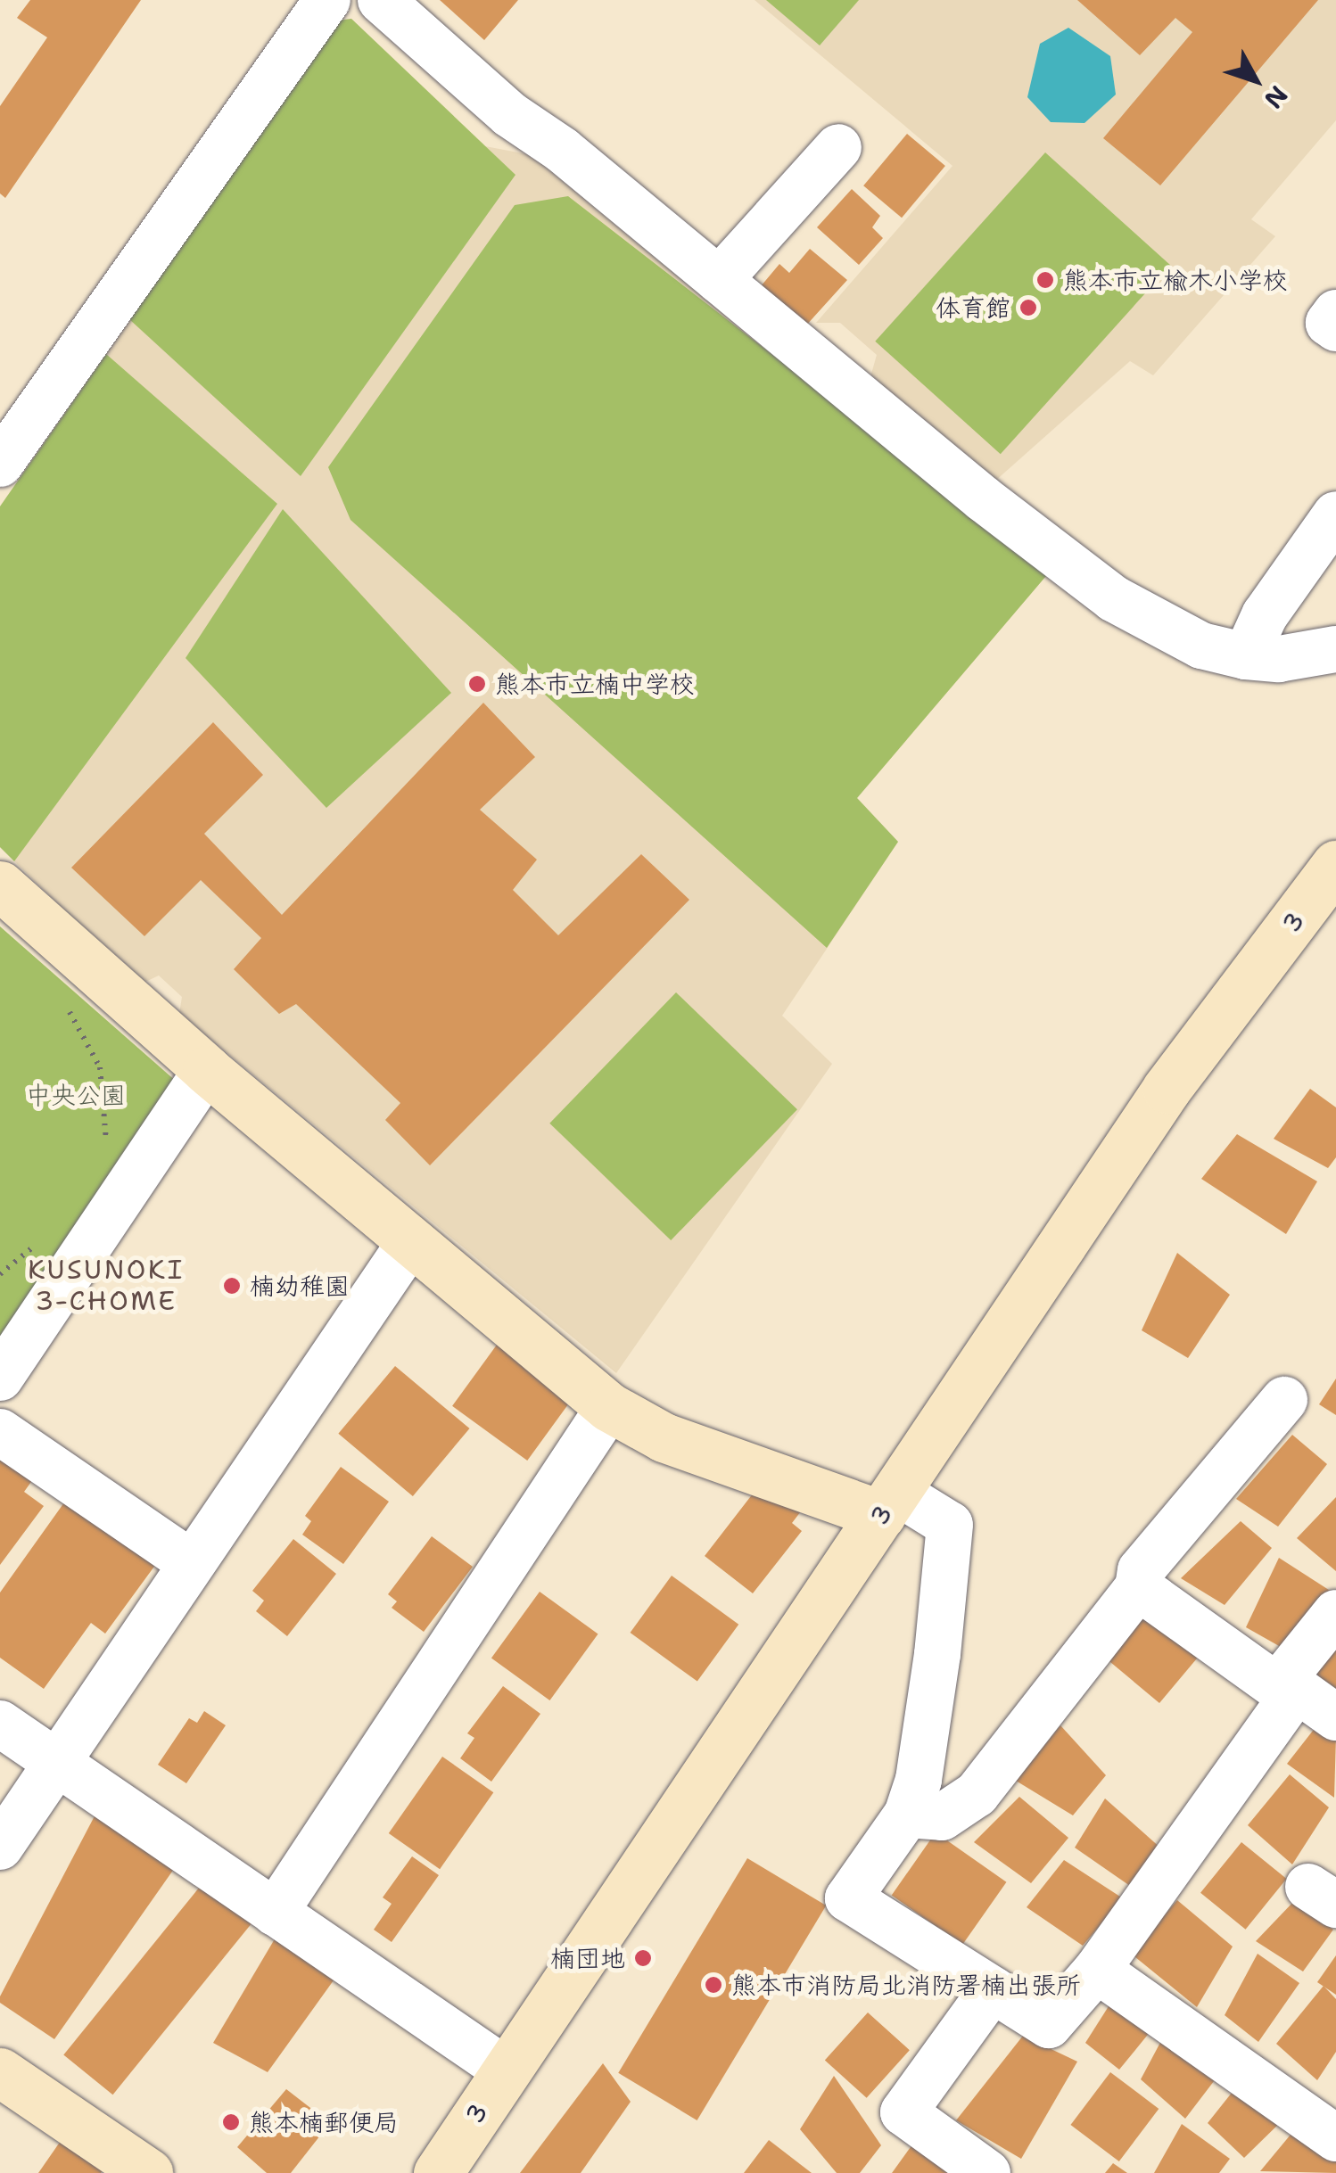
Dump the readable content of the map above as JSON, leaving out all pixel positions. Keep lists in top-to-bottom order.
{
  "streets": {
    "street": ["3"]
  },
  "districts": ["KUSUNOKI 3-CHOME"],
  "parks": ["中央公園"],
  "places": [
    "熊本市立楡木小学校",
    "体育館",
    "熊本市立楠中学校",
    "楠幼稚園",
    "楠団地",
    "熊本市消防局北消防署楠出張所",
    "熊本楠郵便局"
  ],
  "north": "bottom right"
}
